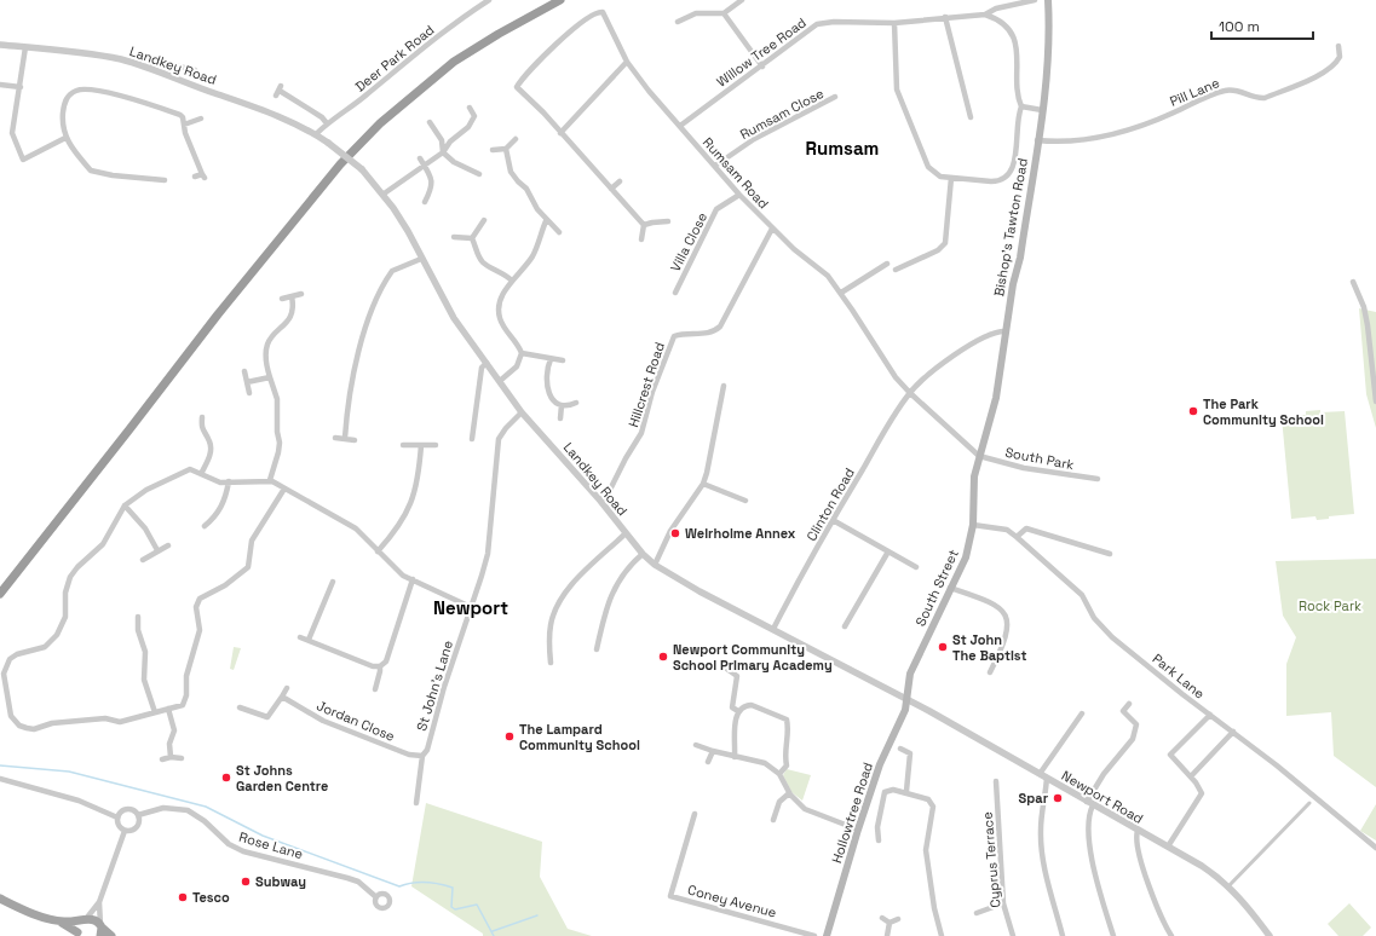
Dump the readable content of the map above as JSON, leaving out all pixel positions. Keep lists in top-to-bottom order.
{
  "streets": {
    "main road": ["Bishop's Tawton Road", "South Street", "Hollowtree Road"],
    "street": [
      "Willow Tree Road",
      "Deer Park Road",
      "Landkey Road",
      "Pill Lane",
      "Rumsam Close",
      "Rumsam Road",
      "Villa Close",
      "Hillcrest Road",
      "South Park",
      "Clinton Road",
      "Park Lane",
      "St John's Lane",
      "Jordan Close",
      "Newport Road",
      "Rose Lane",
      "Cyprus Terrace",
      "Coney Avenue"
    ]
  },
  "crossings": [
    ["Willow Tree Road", "Rumsam Road"],
    ["Deer Park Road", "Landkey Road"],
    ["Landkey Road", "Hillcrest Road"],
    ["Landkey Road", "Clinton Road"],
    ["Landkey Road", "South Street"],
    ["Landkey Road", "St John's Lane"],
    ["Landkey Road", "Newport Road"],
    ["Landkey Road", "Hollowtree Road"],
    ["Pill Lane", "Bishop's Tawton Road"],
    ["Rumsam Close", "Rumsam Road"],
    ["Rumsam Road", "Bishop's Tawton Road"],
    ["Rumsam Road", "Villa Close"],
    ["Rumsam Road", "Hillcrest Road"],
    ["Rumsam Road", "South Park"],
    ["Rumsam Road", "Clinton Road"],
    ["Rumsam Road", "South Street"],
    ["Bishop's Tawton Road", "South Park"],
    ["Bishop's Tawton Road", "Clinton Road"],
    ["Bishop's Tawton Road", "South Street"],
    ["South Park", "South Street"],
    ["South Street", "Park Lane"],
    ["South Street", "Newport Road"],
    ["South Street", "Hollowtree Road"],
    ["St John's Lane", "Jordan Close"],
    ["Newport Road", "Hollowtree Road"]
  ],
  "districts": ["Rumsam", "Newport"],
  "parks": ["Rock Park"],
  "places": [
    "The Park Community School",
    "Weirholme Annex",
    "St John The Baptist",
    "Newport Community School Primary Academy",
    "The Lampard Community School",
    "St Johns Garden Centre",
    "Spar",
    "Subway",
    "Tesco"
  ],
  "scale_bar": "100 m"
}
